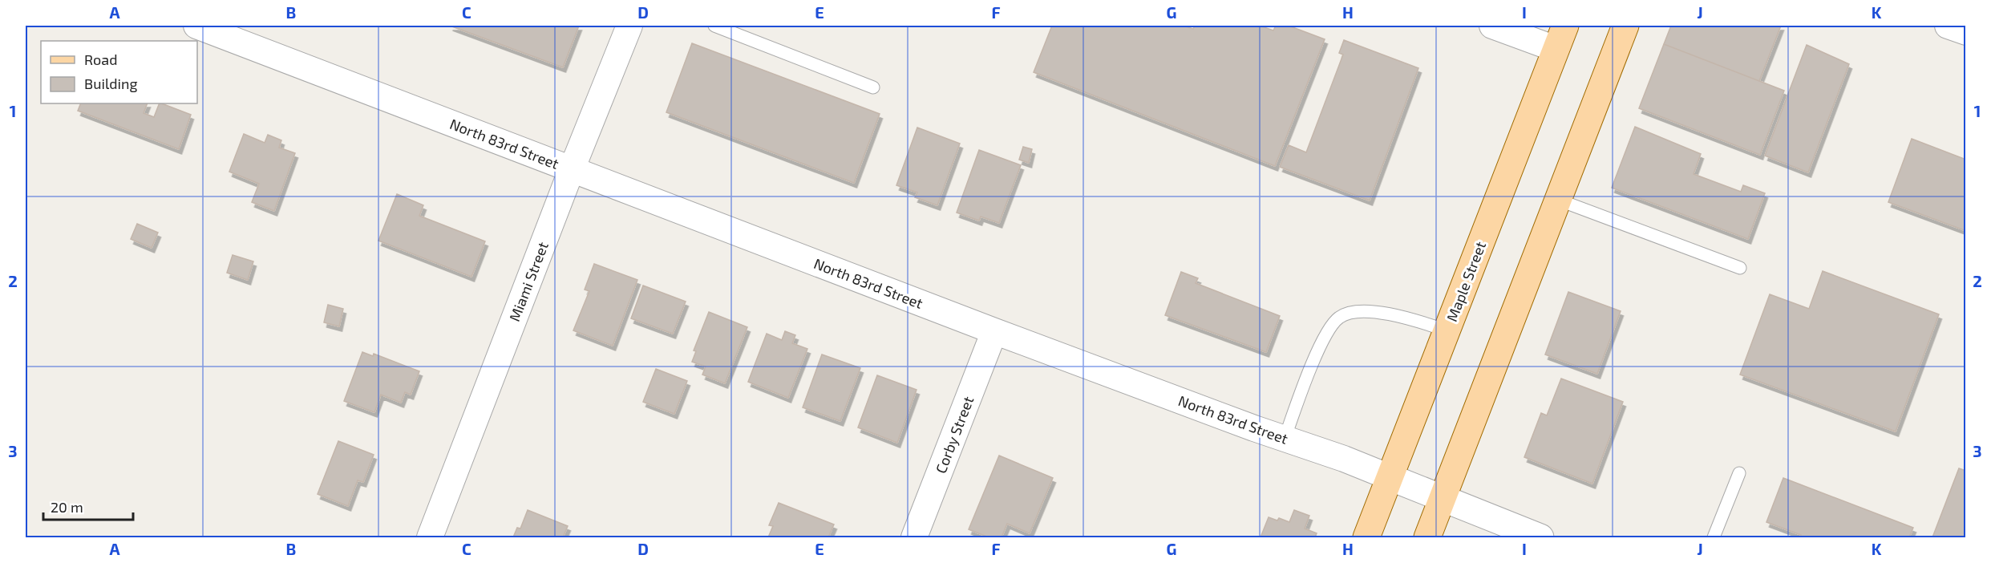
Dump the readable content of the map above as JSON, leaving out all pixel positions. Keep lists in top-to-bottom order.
{
  "streets": {
    "main road": ["Maple Street"],
    "street": ["North 83rd Street", "Miami Street", "Corby Street"]
  },
  "crossings": [
    ["North 83rd Street", "Miami Street"],
    ["North 83rd Street", "Maple Street"],
    ["North 83rd Street", "Corby Street"]
  ],
  "legend": ["Road", "Building"],
  "scale_bar": "20 m",
  "grid": {
    "columns": [
      "A",
      "B",
      "C",
      "D",
      "E",
      "F",
      "G",
      "H",
      "I",
      "J",
      "K"
    ],
    "rows": ["1", "2", "3"]
  }
}
